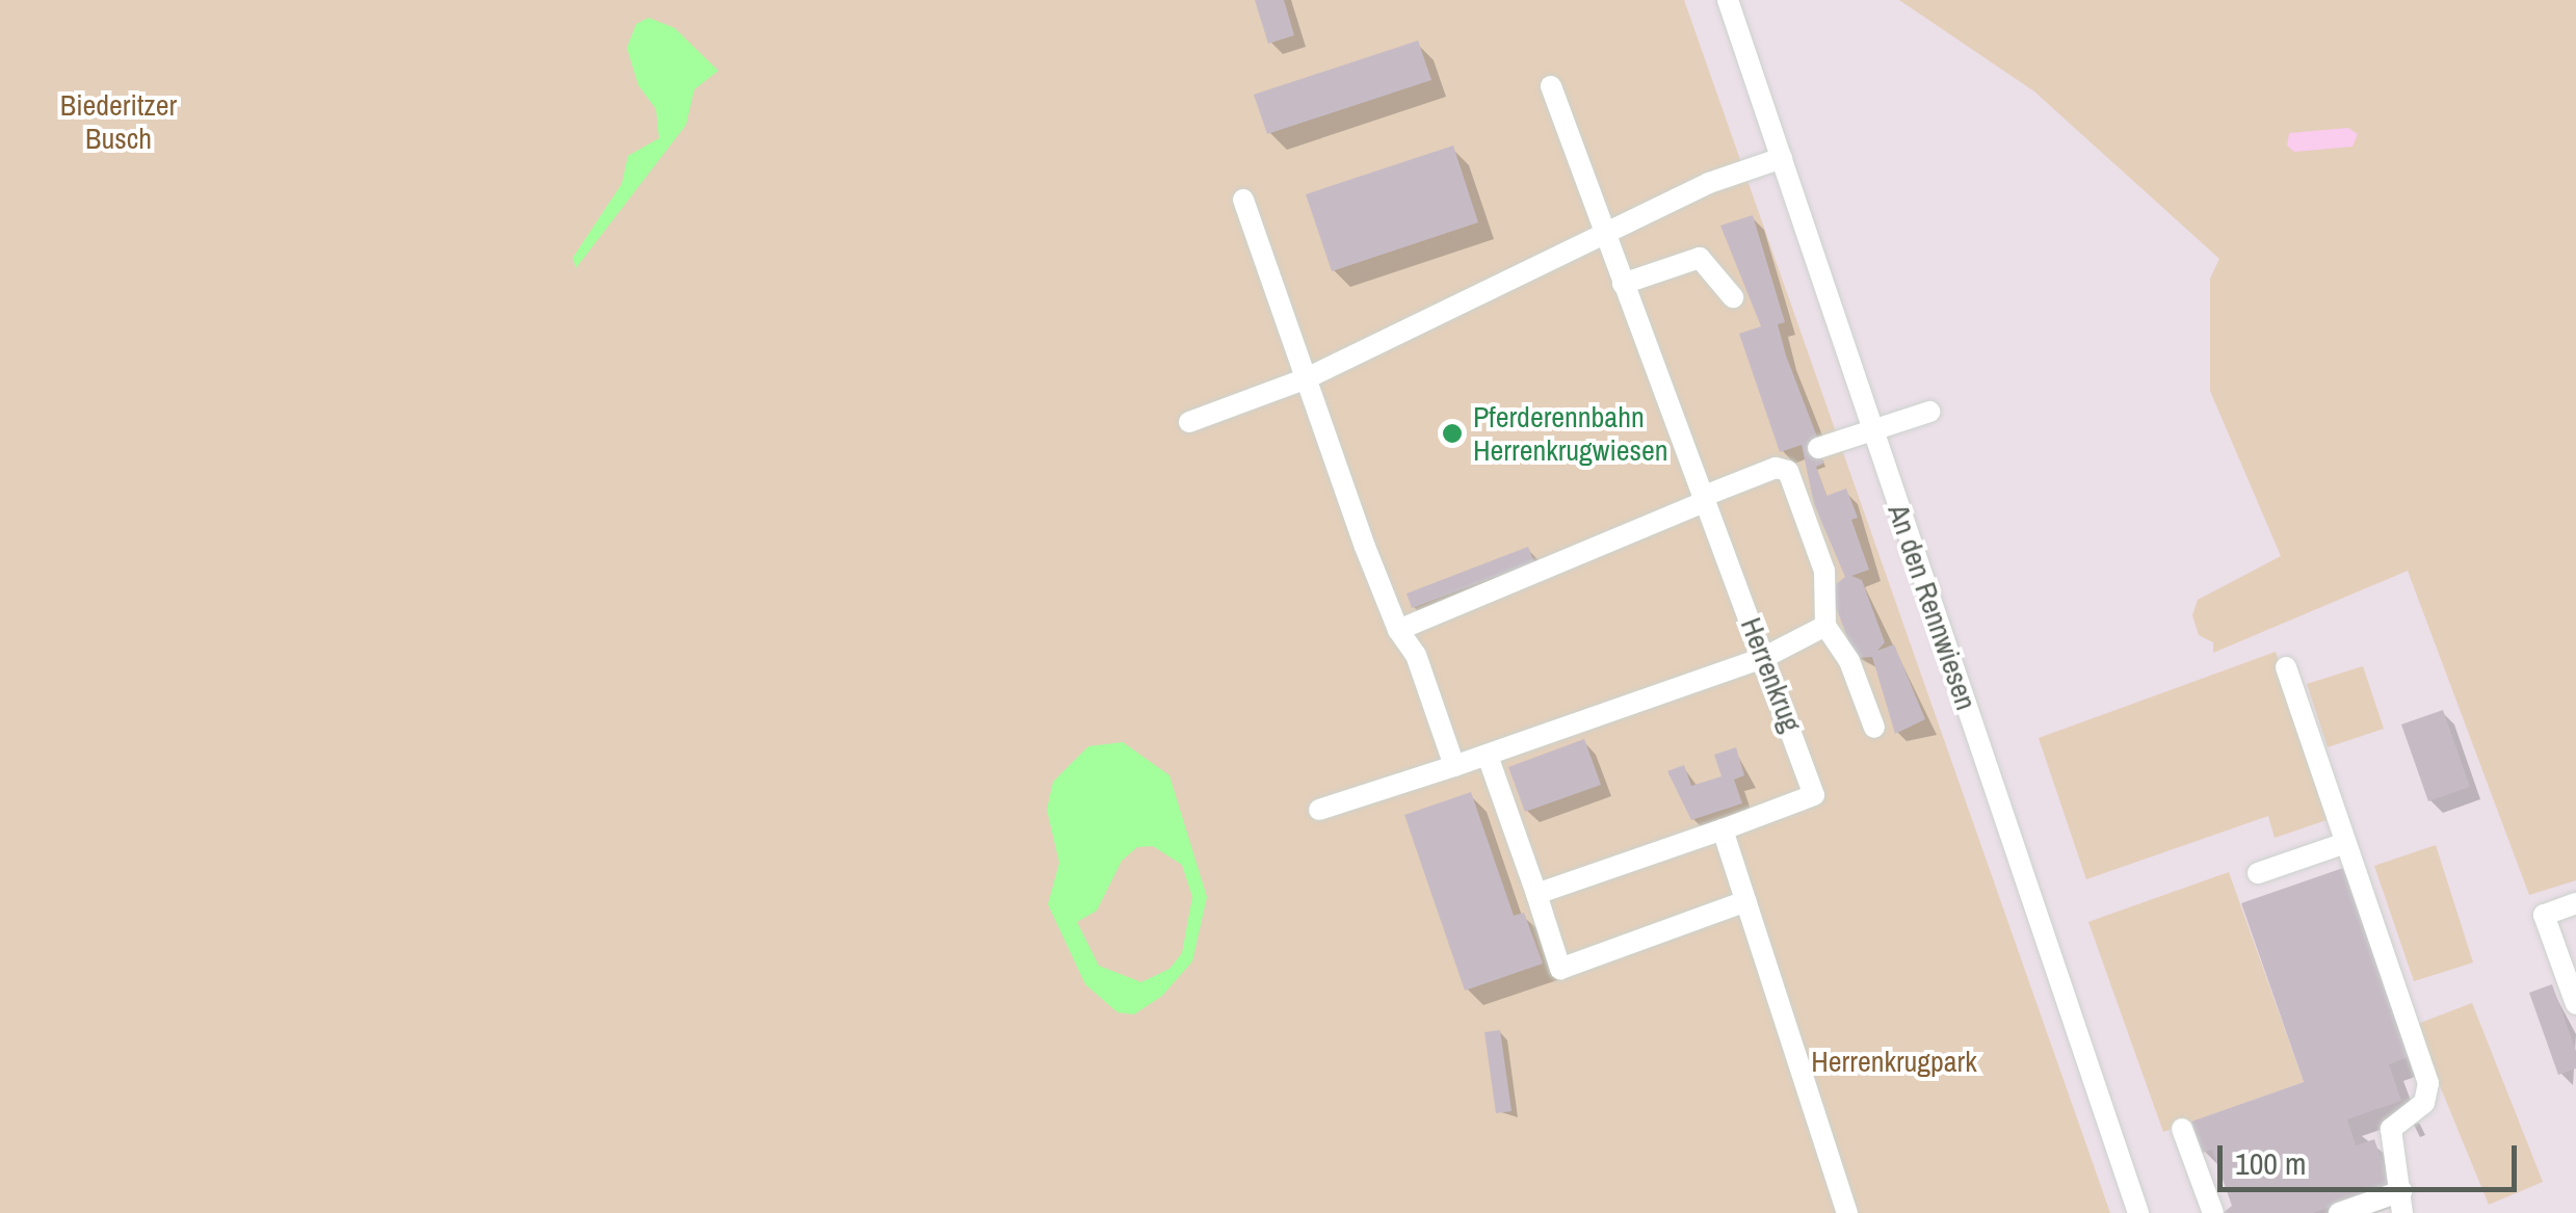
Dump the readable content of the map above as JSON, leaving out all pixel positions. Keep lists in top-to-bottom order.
{
  "streets": {
    "street": ["An den Rennwiesen", "Herrenkrug"]
  },
  "parks": ["Biederitzer Busch", "Herrenkrugpark"],
  "places": ["Pferderennbahn Herrenkrugwiesen"],
  "scale_bar": "100 m"
}
